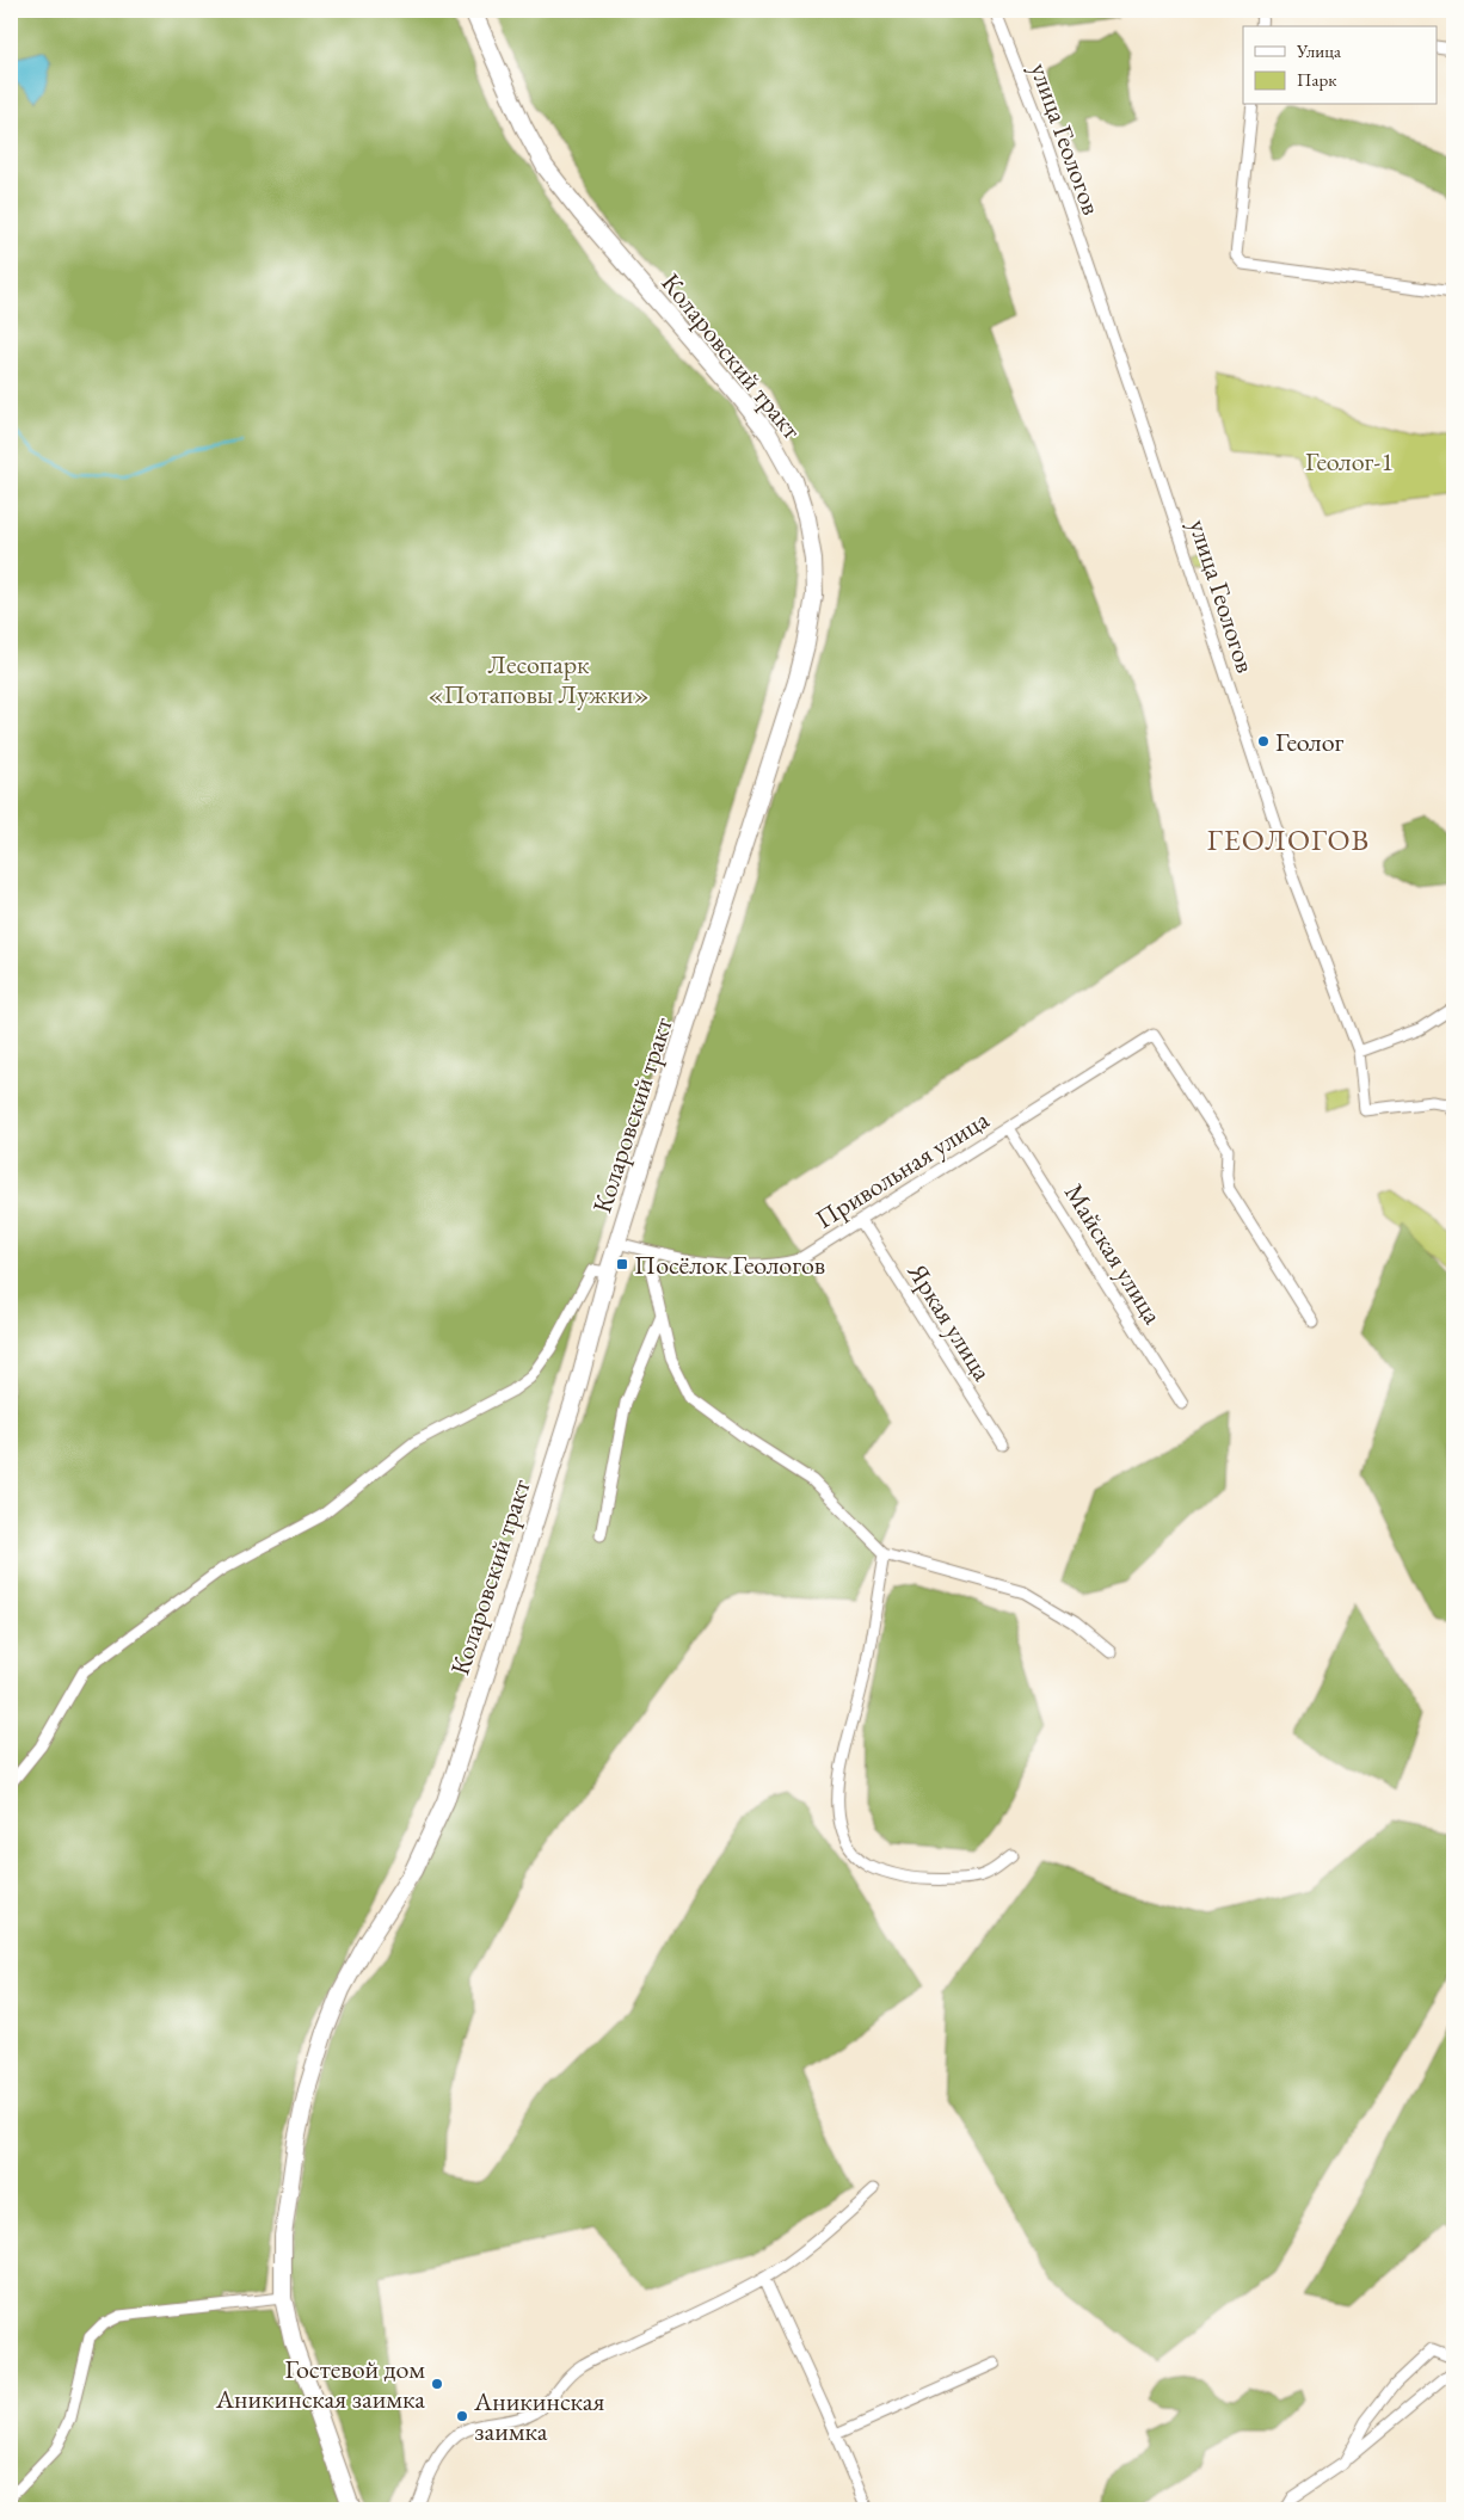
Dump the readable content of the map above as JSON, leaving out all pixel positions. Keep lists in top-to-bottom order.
{
  "streets": {
    "street": [
      "улица Геологов",
      "Коларовский тракт",
      "Привольная улица",
      "Майская улица",
      "Яркая улица"
    ]
  },
  "crossings": [
    ["Коларовский тракт", "Привольная улица"],
    ["Привольная улица", "Майская улица"],
    ["Привольная улица", "Яркая улица"]
  ],
  "districts": ["ГЕОЛОГОВ"],
  "parks": ["Геолог-1", "Лесопарк «Потаповы Лужки»"],
  "places": {
    "other": ["Геолог", "Гостевой дом Аникинская заимка", "Аникинская заимка"],
    "transit": ["Посёлок Геологов"]
  },
  "legend": ["Улица", "Парк"]
}
